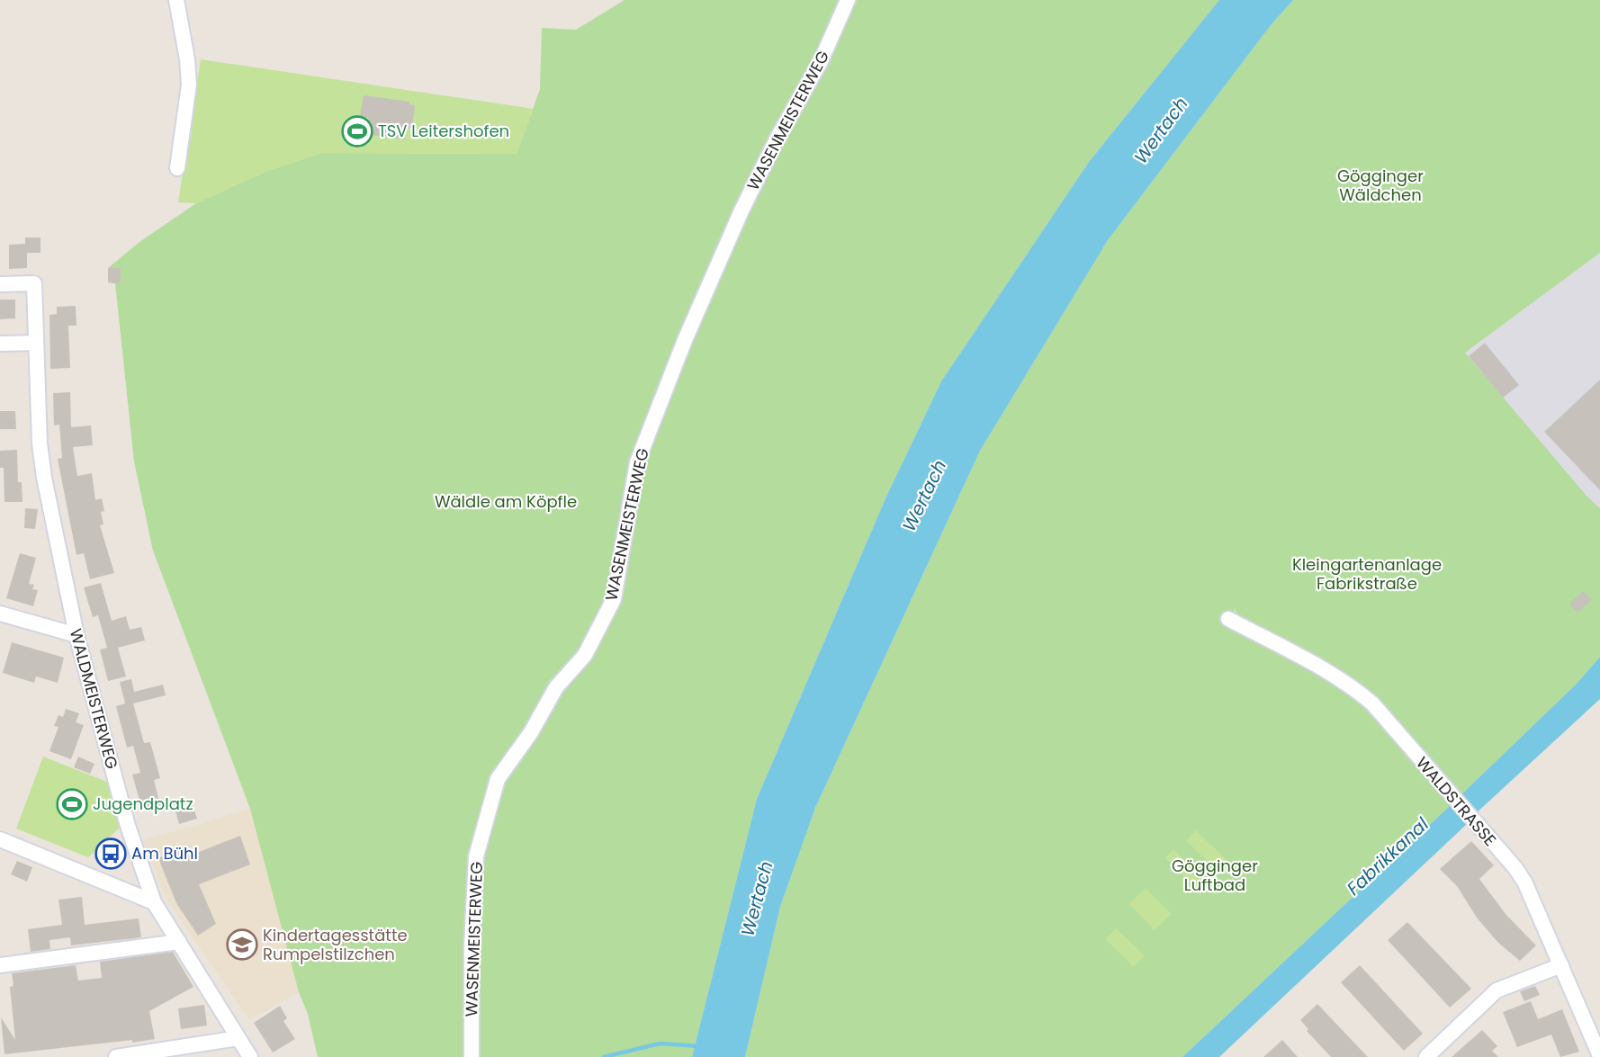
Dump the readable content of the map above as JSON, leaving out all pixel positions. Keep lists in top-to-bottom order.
{
  "streets": {
    "street": ["WASENMEISTERWEG", "WALDMEISTERWEG", "WALDSTRASSE"]
  },
  "water": ["Wertach", "Fabrikkanal"],
  "parks": [
    "Gögginger Wäldchen",
    "Wäldle am Köpfle",
    "Kleingartenanlage Fabrikstraße",
    "Gögginger Luftbad"
  ],
  "places": {
    "sports": ["TSV Leitershofen", "Jugendplatz"],
    "bus stop": ["Am Bühl"],
    "school or university": ["Kindertagesstätte Rumpelstilzchen"]
  }
}
